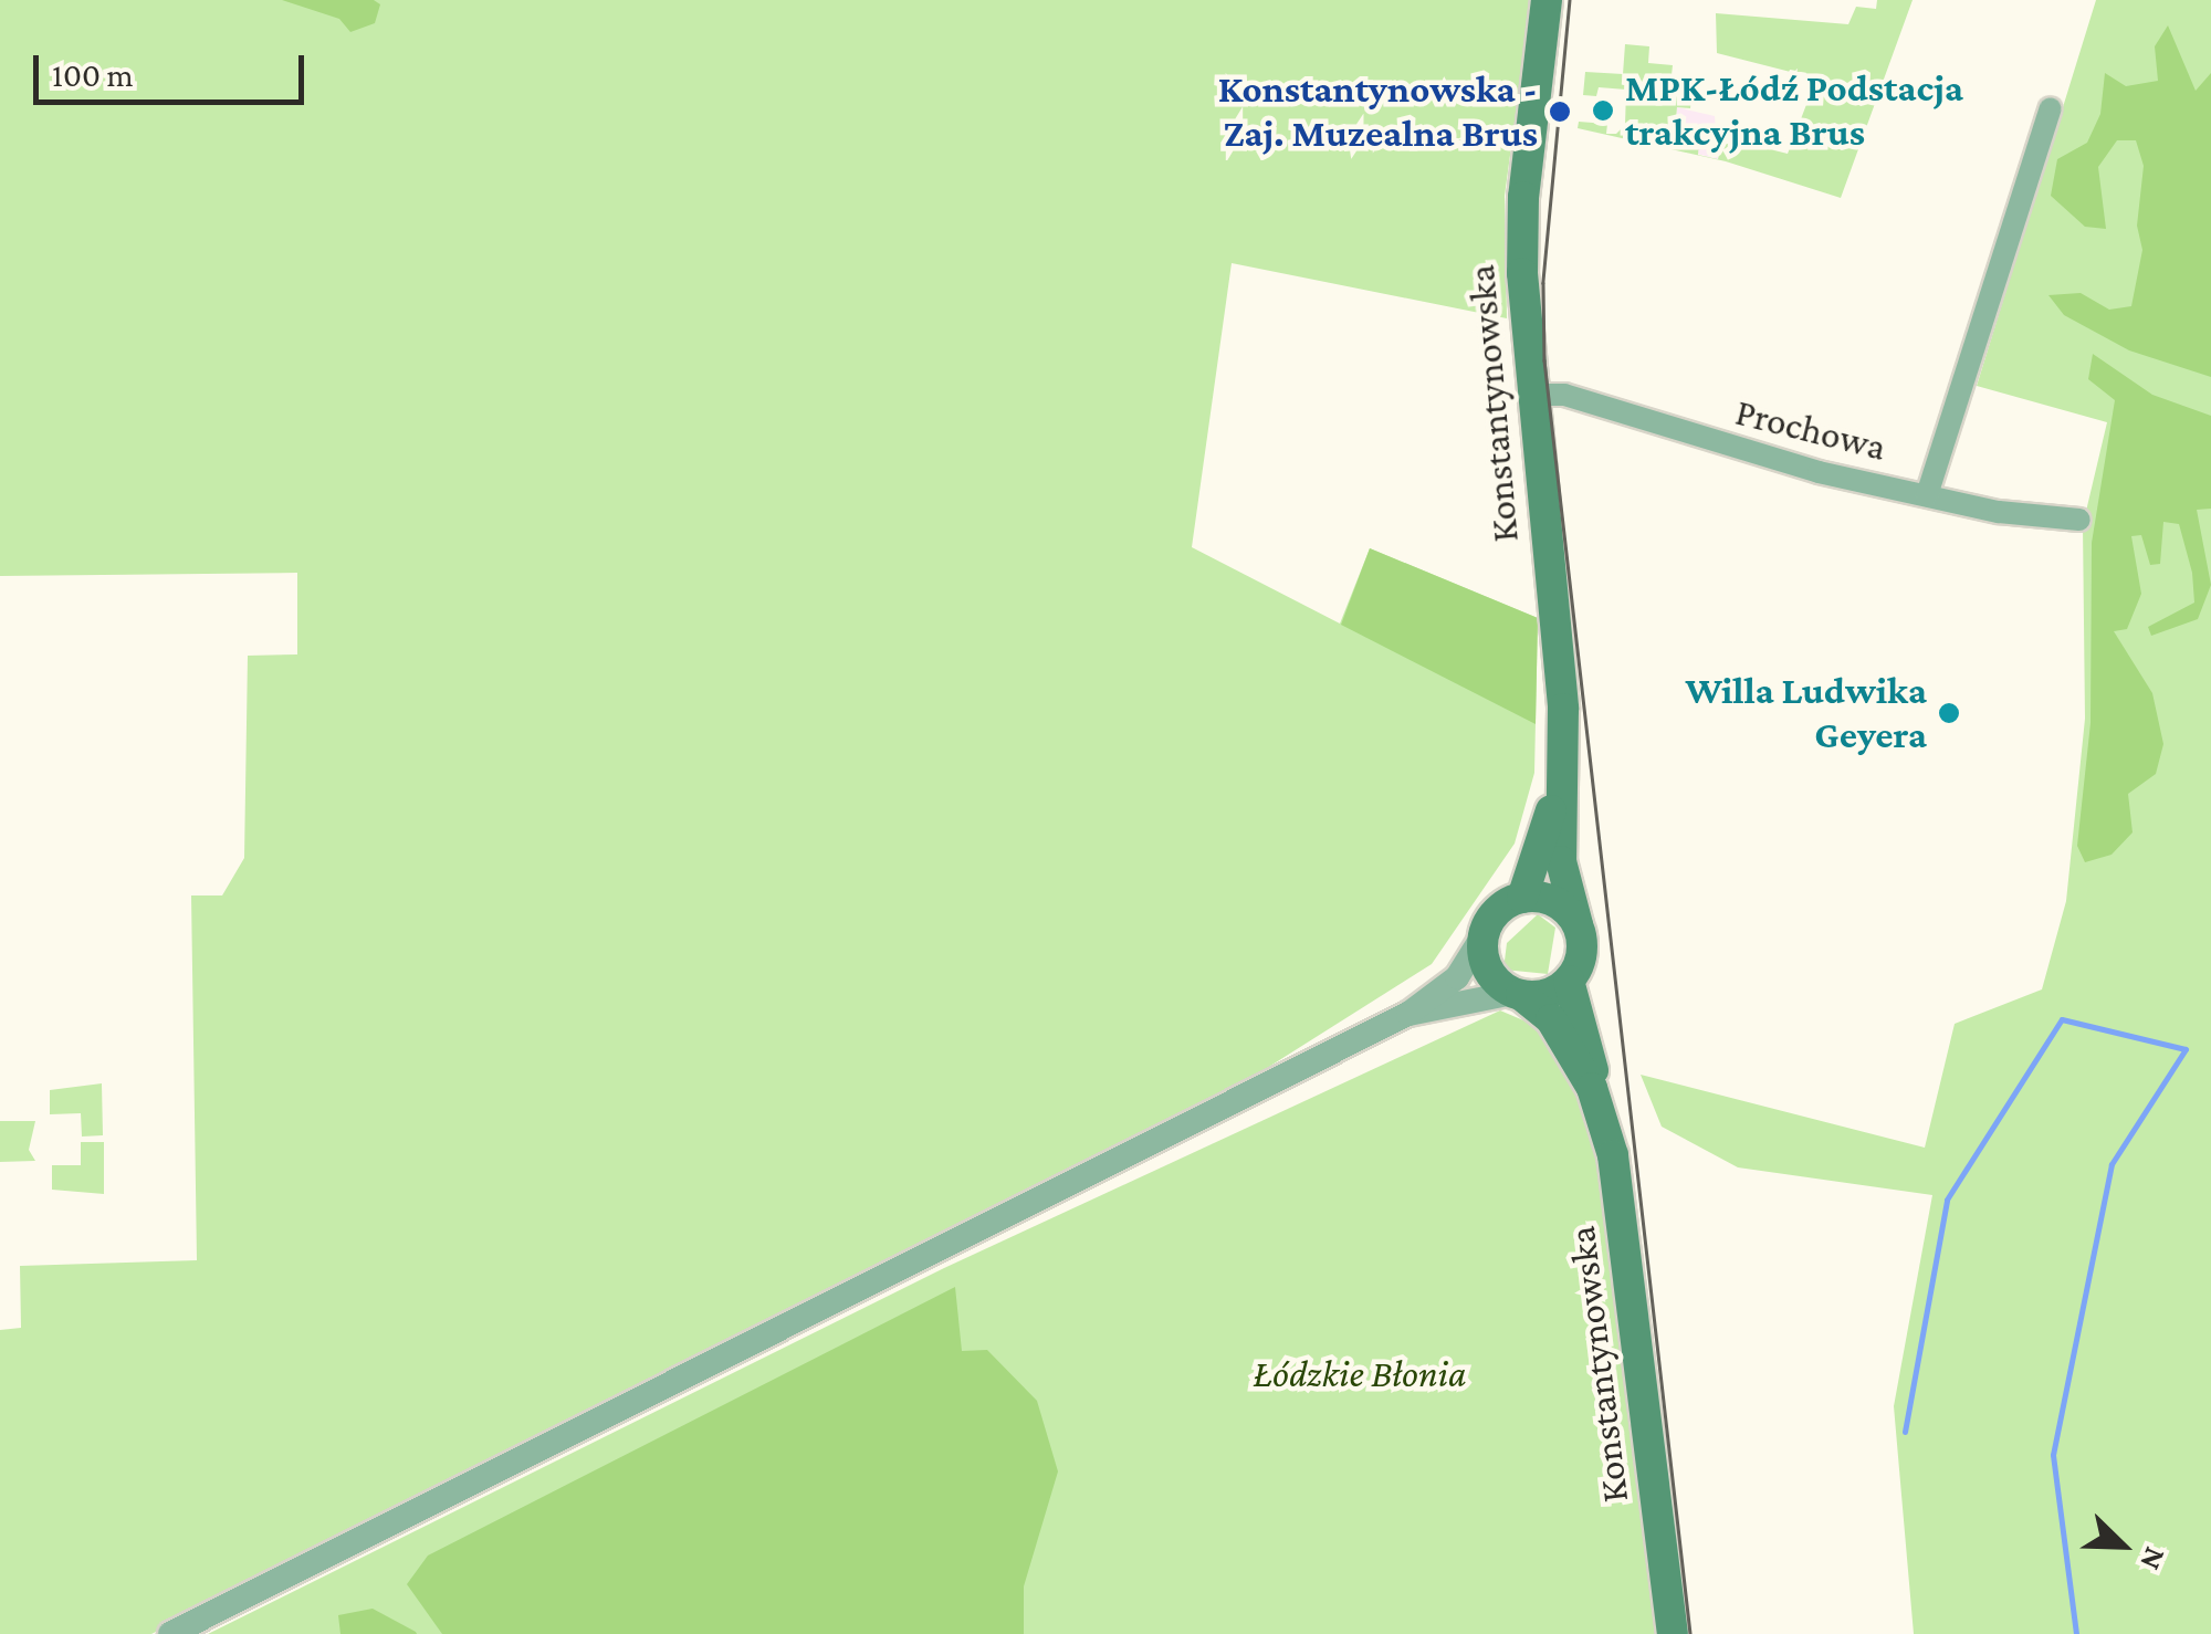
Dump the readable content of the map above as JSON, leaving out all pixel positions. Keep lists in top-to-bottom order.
{
  "streets": {
    "main road": ["Konstantynowska"],
    "street": ["Prochowa"]
  },
  "crossings": [
    ["Konstantynowska", "Prochowa"]
  ],
  "parks": ["Łódzkie Błonia"],
  "places": ["MPK-Łódź Podstacja trakcyjna Brus", "Konstantynowska - Zaj. Muzealna Brus", "Willa Ludwika Geyera"],
  "scale_bar": "100 m",
  "north": "bottom right"
}
